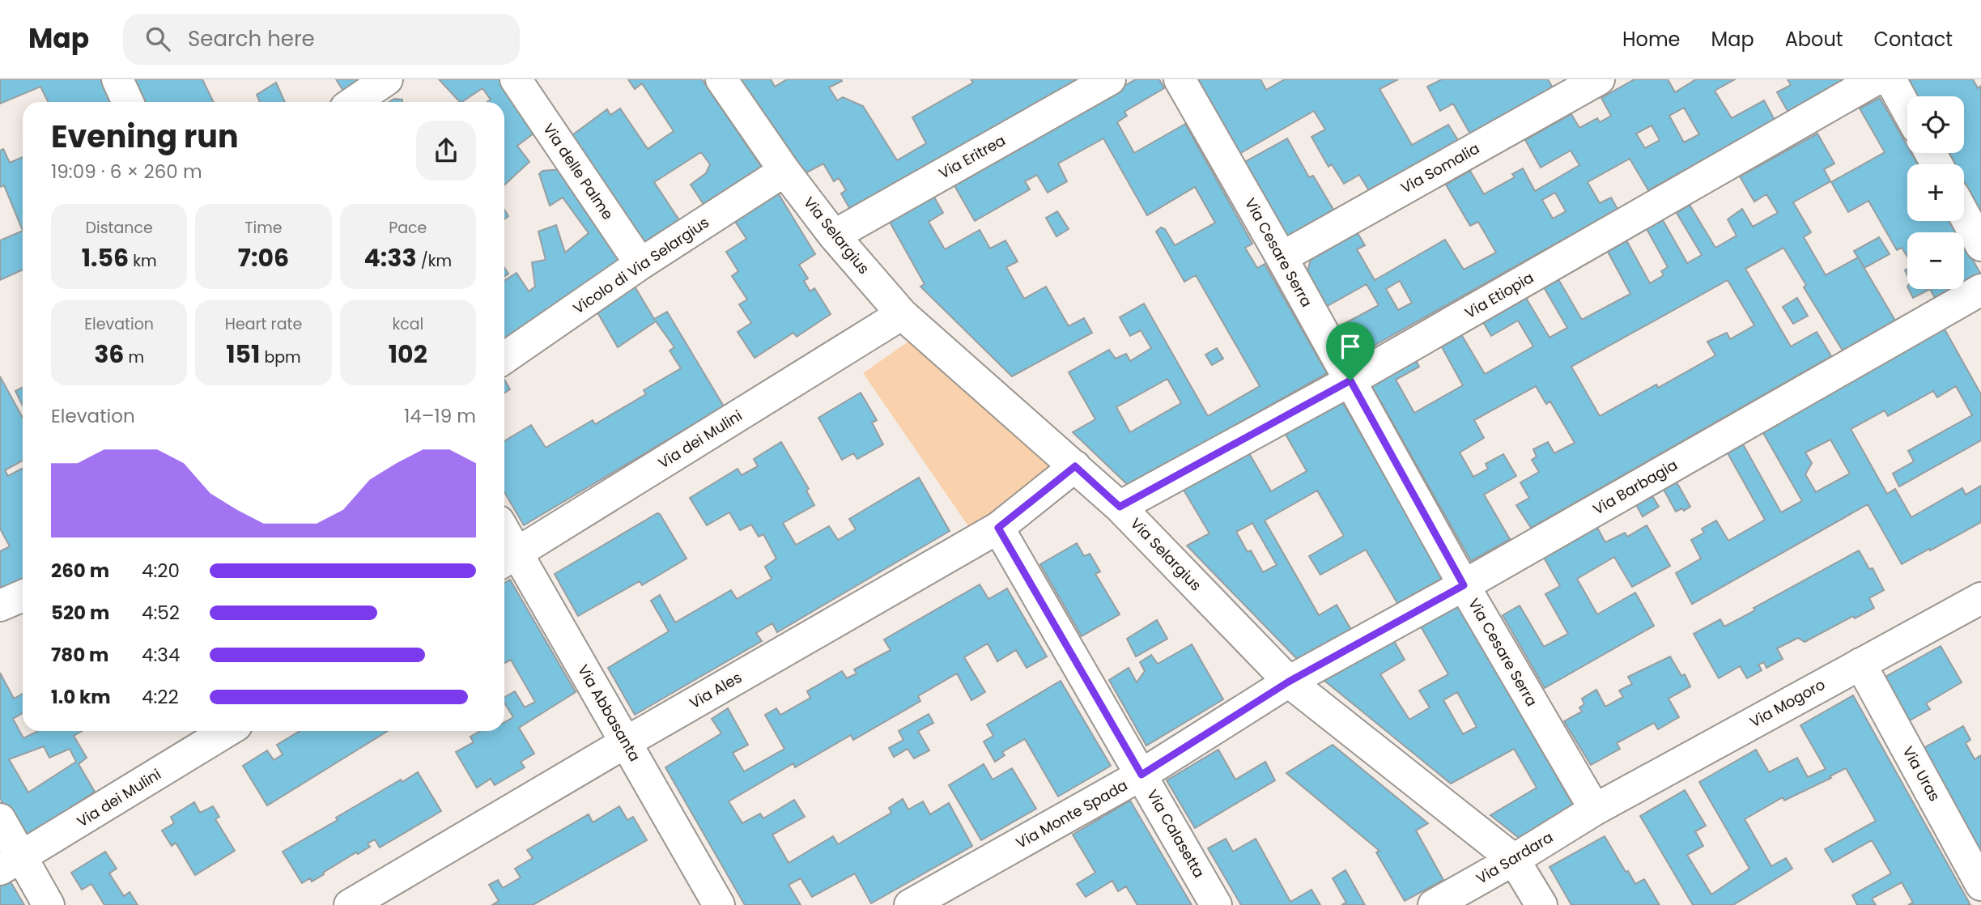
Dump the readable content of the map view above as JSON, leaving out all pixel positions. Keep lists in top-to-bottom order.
{
  "streets": {
    "street": [
      "Via Eritrea",
      "Via Somalia",
      "Via delle Palme",
      "Via Selargius",
      "Via Cesare Serra",
      "Vicolo di Via Selargius",
      "Via Etiopia",
      "Via dei Mulini",
      "Via Barbagia",
      "Via Ales",
      "Via Mogoro",
      "Via Abbasanta",
      "Via Uras",
      "Via Monte Spada",
      "Via Calasetta",
      "Via Sardara"
    ]
  },
  "crossings": [
    ["Via Eritrea", "Via Selargius"],
    ["Via Somalia", "Via Cesare Serra"],
    ["Via delle Palme", "Vicolo di Via Selargius"],
    ["Via Selargius", "Vicolo di Via Selargius"],
    ["Via Selargius", "Via Etiopia"],
    ["Via Selargius", "Via dei Mulini"],
    ["Via Selargius", "Via Barbagia"],
    ["Via Selargius", "Via Ales"],
    ["Via Selargius", "Via Monte Spada"],
    ["Via Selargius", "Via Sardara"],
    ["Via Cesare Serra", "Via Etiopia"],
    ["Via Cesare Serra", "Via Barbagia"],
    ["Via Cesare Serra", "Via Mogoro"],
    ["Via Cesare Serra", "Via Sardara"],
    ["Via dei Mulini", "Via Abbasanta"],
    ["Via Barbagia", "Via Monte Spada"],
    ["Via Ales", "Via Abbasanta"],
    ["Via Ales", "Via Calasetta"],
    ["Via Mogoro", "Via Uras"],
    ["Via Mogoro", "Via Sardara"],
    ["Via Monte Spada", "Via Calasetta"]
  ],
  "page": {
    "header": "Map",
    "search": "Search here",
    "nav": [
      "Home",
      "Map",
      "About",
      "Contact"
    ],
    "map_buttons": ["+", "−"],
    "heading": ["Evening run", "19:09 · 6 × 260 m"],
    "stats": [
      ["Distance", "1.56 km"],
      ["Time", "7:06"],
      ["Pace", "4:33 /km"],
      ["Elevation", "36 m"],
      ["Heart rate", "151 bpm"],
      ["kcal", "102"]
    ],
    "chart": ["Elevation", "14–19 m"],
    "list": [
      {
        "name": "260 m",
        "note": "4:20"
      },
      {
        "name": "520 m",
        "note": "4:52"
      },
      {
        "name": "780 m",
        "note": "4:34"
      },
      {
        "name": "1.0 km",
        "note": "4:22"
      }
    ]
  }
}
